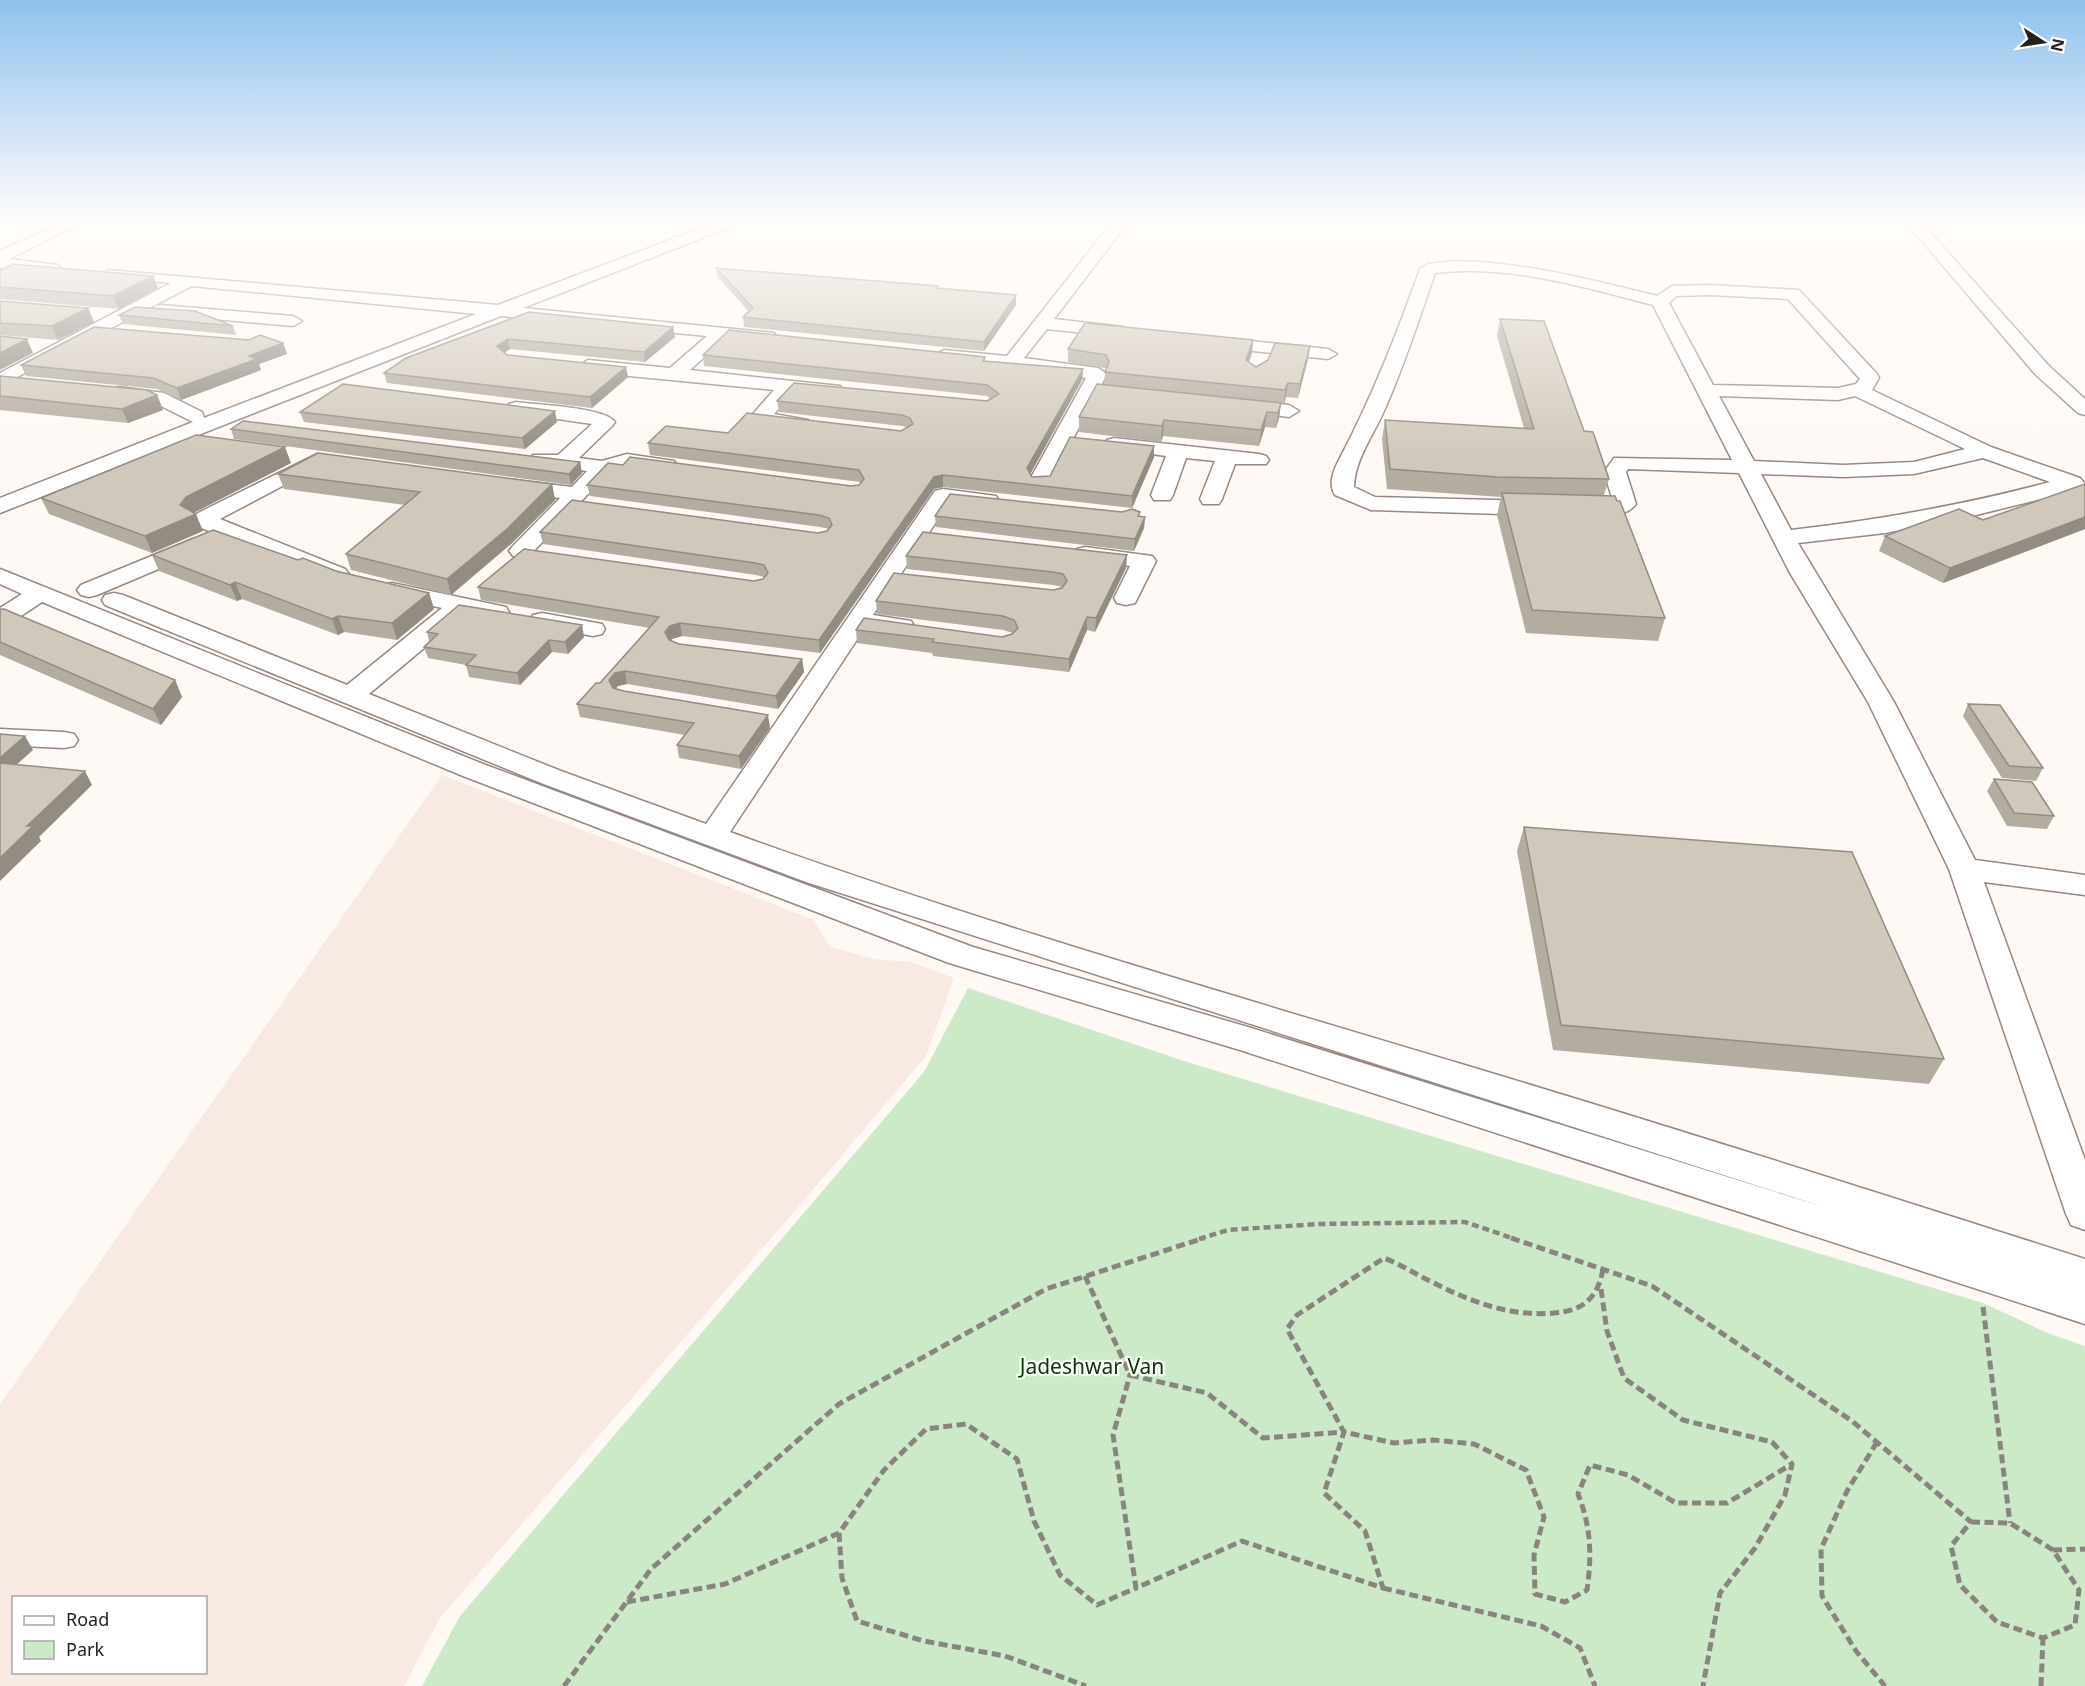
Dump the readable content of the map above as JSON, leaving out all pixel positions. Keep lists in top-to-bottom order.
{
  "parks": ["Jadeshwar Van"],
  "legend": ["Road", "Park"],
  "north": "right"
}
